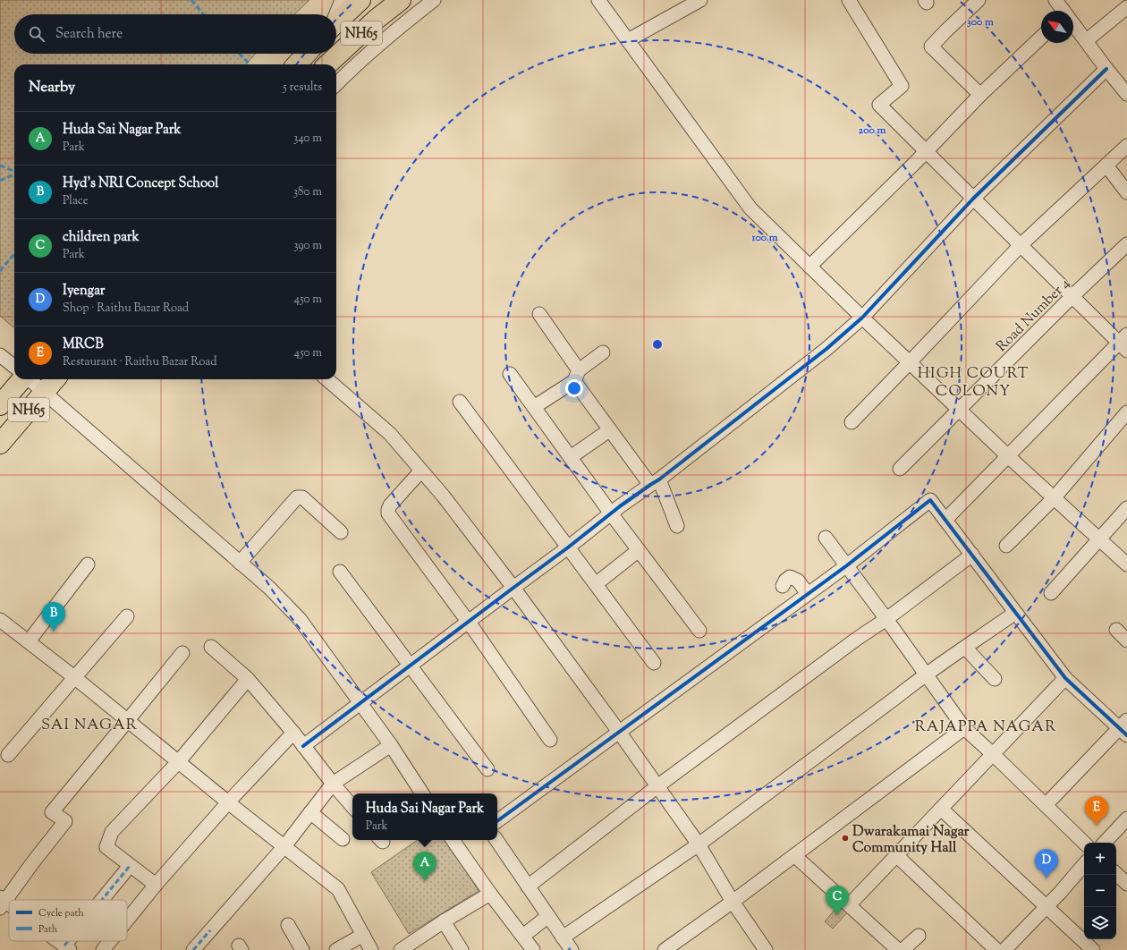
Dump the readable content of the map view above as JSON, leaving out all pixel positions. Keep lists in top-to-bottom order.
{
  "streets": {
    "highway": ["NH65"],
    "street": ["Road Number 4"]
  },
  "districts": ["HIGH COURT COLONY", "SAI NAGAR", "RAJAPPA NAGAR"],
  "places": ["Dwarakamai Nagar Community Hall"],
  "legend": ["Cycle path", "Path"],
  "north": "top left",
  "page": {
    "search": "Search here",
    "heading": ["Nearby", "5 results"],
    "list": [
      {
        "mark": "A",
        "name": "Huda Sai Nagar Park",
        "note": "Park",
        "value": "340 m"
      },
      {
        "mark": "B",
        "name": "Hyd's NRI Concept School",
        "note": "Place",
        "value": "380 m"
      },
      {
        "mark": "C",
        "name": "children park",
        "note": "Park",
        "value": "390 m"
      },
      {
        "mark": "D",
        "name": "Iyengar",
        "note": "Shop · Raithu Bazar Road",
        "value": "450 m"
      },
      {
        "mark": "E",
        "name": "MRCB",
        "note": "Restaurant · Raithu Bazar Road",
        "value": "450 m"
      }
    ],
    "pins": [
      "B",
      "E",
      "D",
      "A",
      "C"
    ],
    "popup": ["Huda Sai Nagar Park", "Park"],
    "map_buttons": ["+", "−"]
  },
  "rings": ["300 m", "200 m", "100 m"]
}
